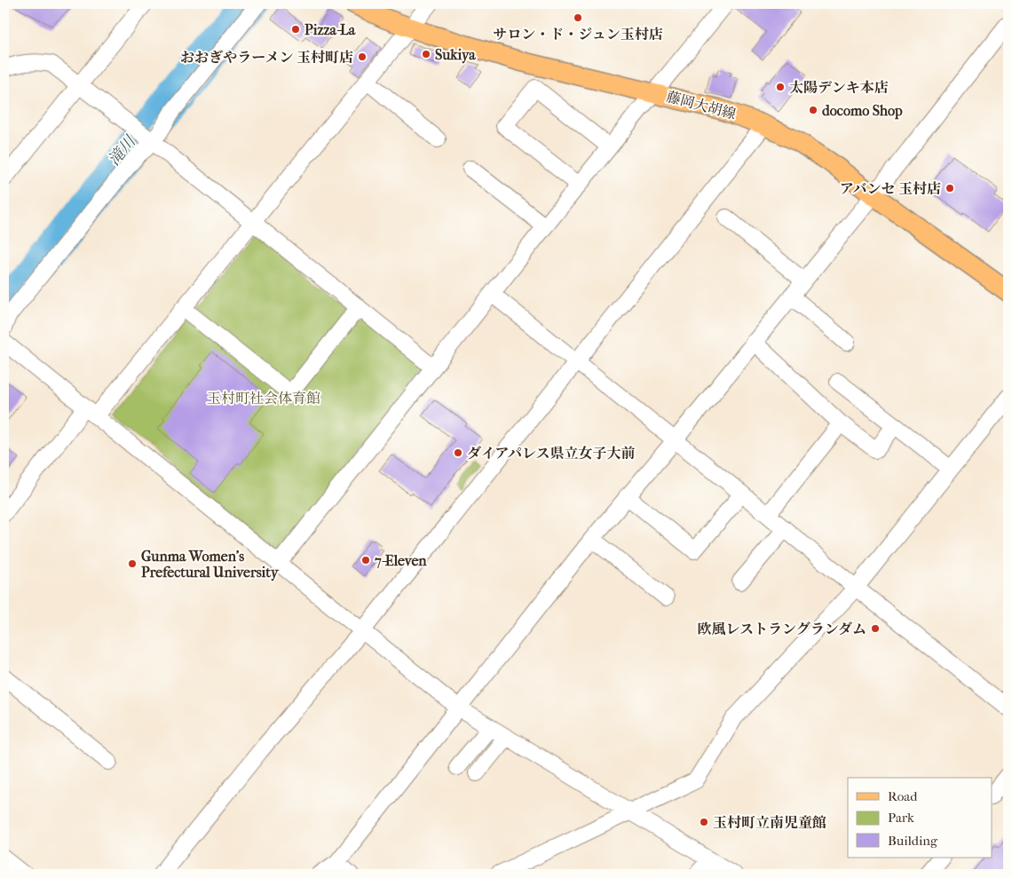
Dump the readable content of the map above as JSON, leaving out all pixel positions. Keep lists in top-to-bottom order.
{
  "streets": {
    "main road": ["藤岡大胡線"]
  },
  "water": ["滝川"],
  "parks": ["玉村町社会体育館"],
  "places": [
    "サロン・ド・ジュン玉村店",
    "Pizza-La",
    "Sukiya",
    "おおぎやラーメン 玉村町店",
    "太陽デンキ本店",
    "docomo Shop",
    "アバンセ 玉村店",
    "ダイアパレス県立女子大前",
    "7-Eleven",
    "Gunma Women's Prefectural University",
    "欧風レストラングランダム",
    "玉村町立南児童館"
  ],
  "legend": ["Road", "Park", "Building"]
}
